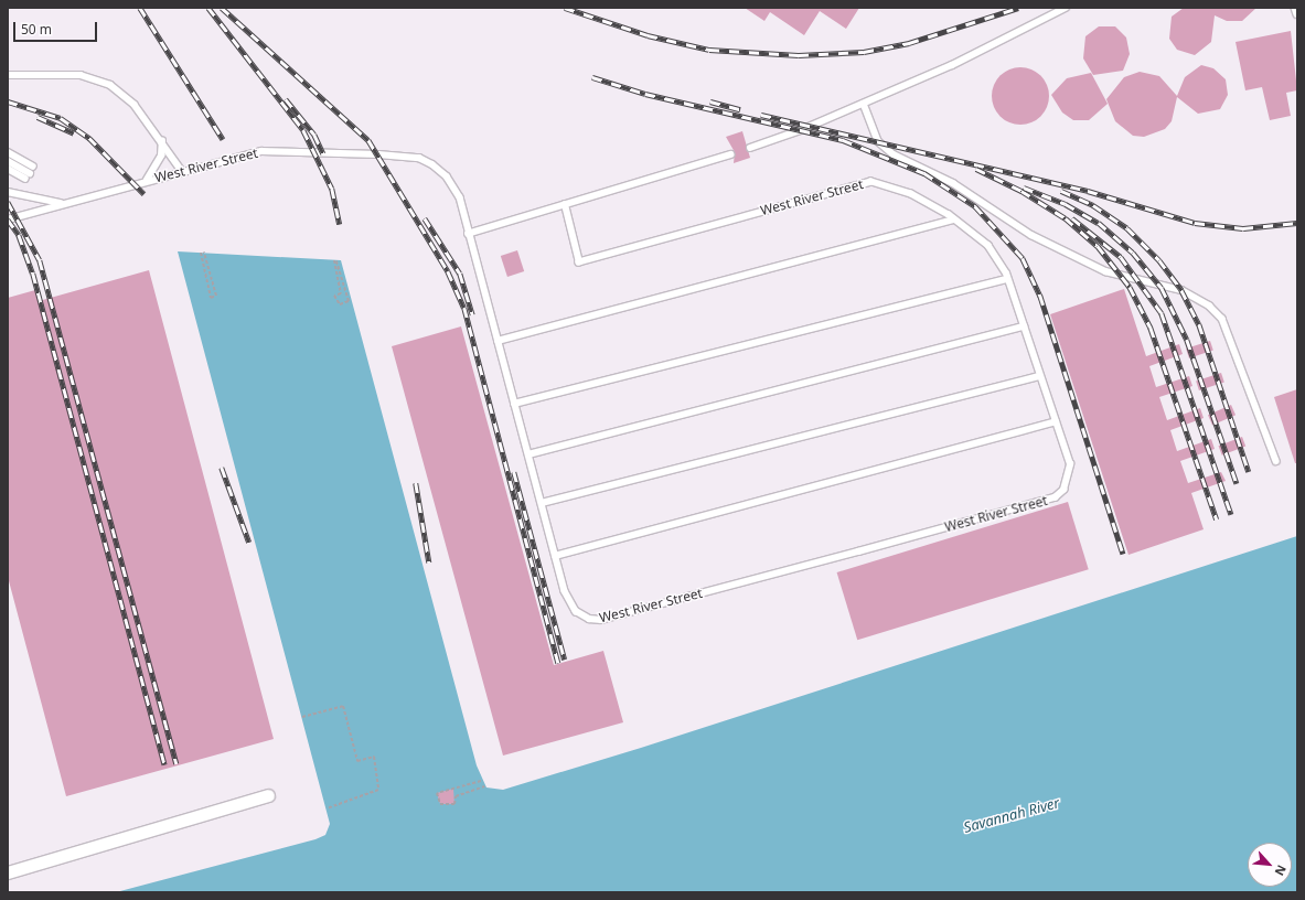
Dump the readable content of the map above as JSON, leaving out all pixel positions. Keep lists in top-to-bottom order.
{
  "streets": {
    "lane": ["West River Street"]
  },
  "water": ["Savannah River"],
  "scale_bar": "50 m",
  "north": "bottom right"
}
